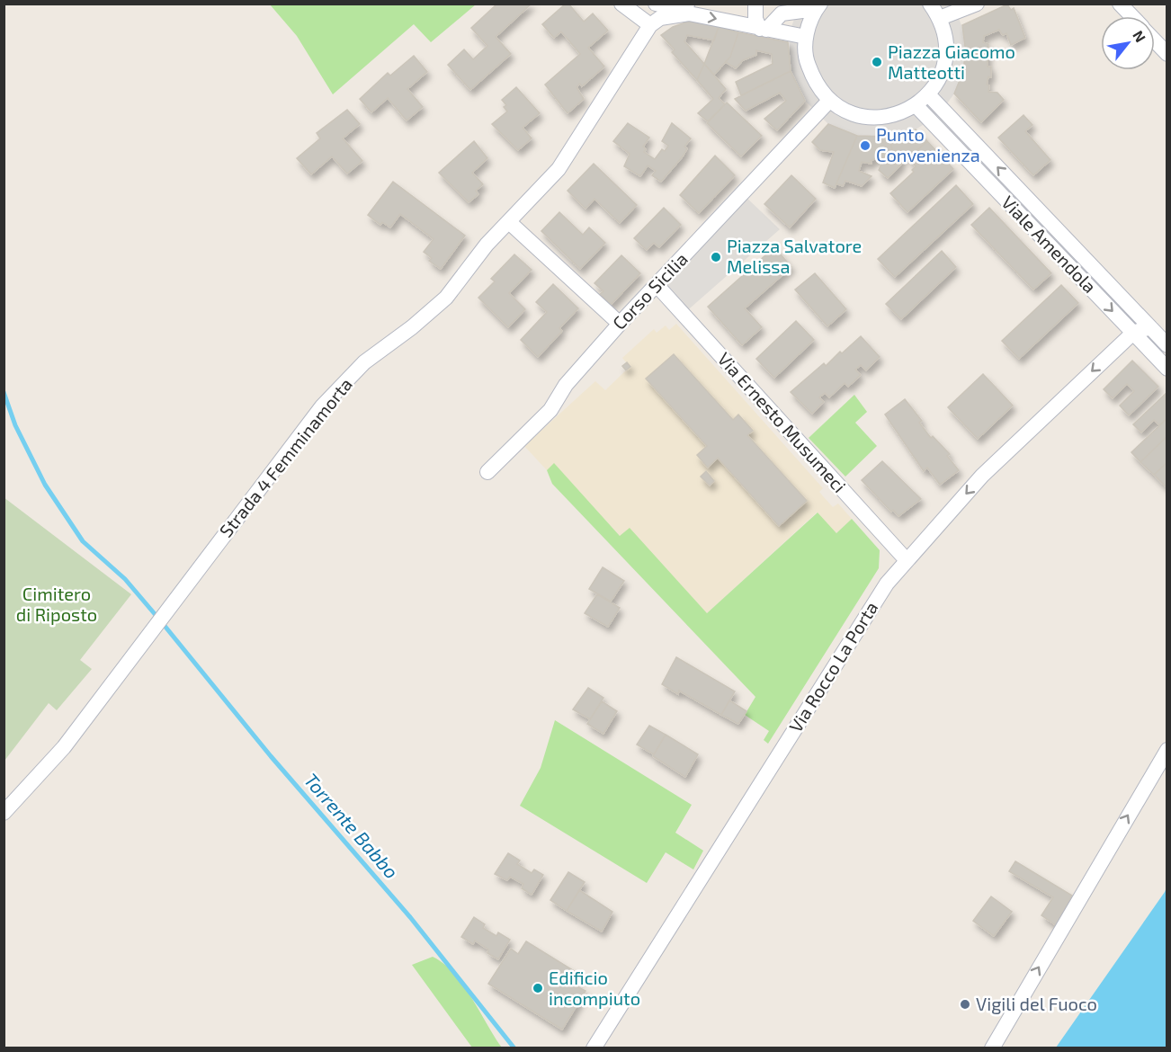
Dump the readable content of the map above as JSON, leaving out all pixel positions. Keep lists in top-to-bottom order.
{
  "streets": {
    "street": [
      "Viale Amendola",
      "Corso Sicilia",
      "Via Ernesto Musumeci",
      "Strada 4 Femminamorta",
      "Via Rocco La Porta"
    ]
  },
  "crossings": [
    ["Viale Amendola", "Via Rocco La Porta"],
    ["Corso Sicilia", "Via Ernesto Musumeci"],
    ["Via Ernesto Musumeci", "Via Rocco La Porta"]
  ],
  "one_way": ["Via Rocco La Porta"],
  "water": ["Torrente Babbo"],
  "parks": ["Cimitero di Riposto"],
  "places": [
    "Piazza Giacomo Matteotti",
    "Punto Convenienza",
    "Piazza Salvatore Melissa",
    "Edificio incompiuto",
    "Vigili del Fuoco"
  ],
  "north": "top right"
}
